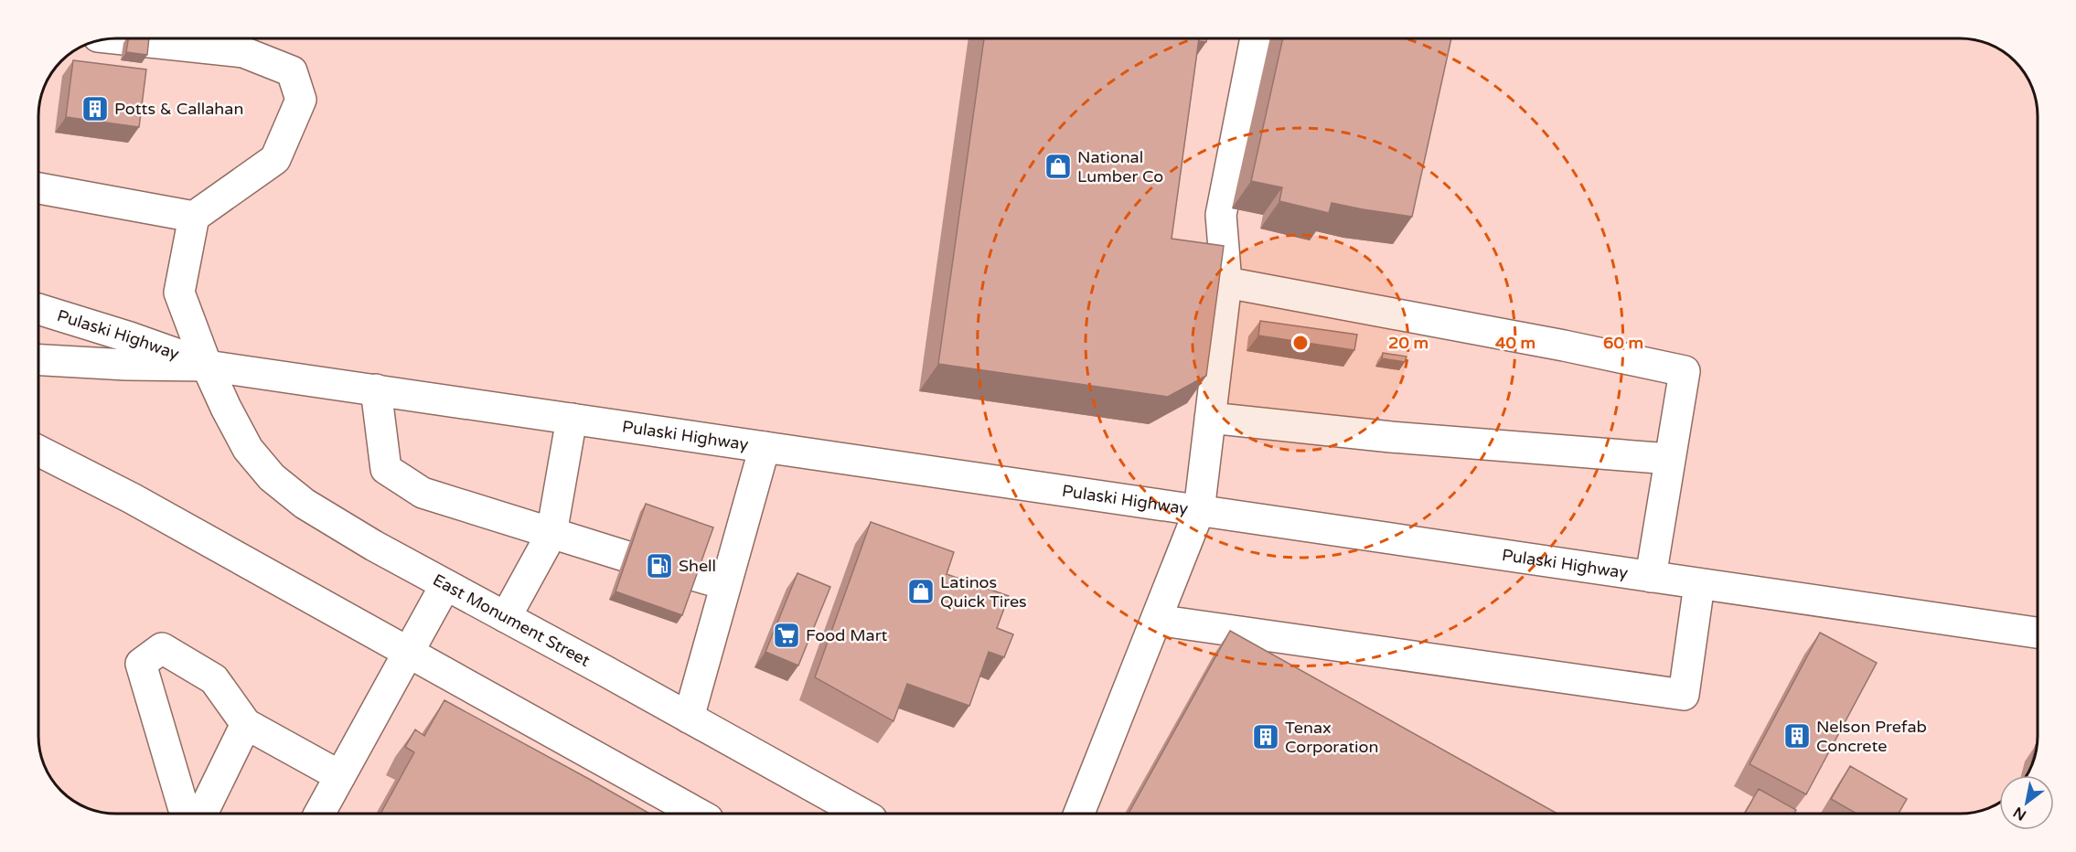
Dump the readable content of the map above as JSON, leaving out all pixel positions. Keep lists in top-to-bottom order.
{
  "streets": {
    "main road": ["Pulaski Highway", "East Monument Street"]
  },
  "crossings": [
    ["Pulaski Highway", "East Monument Street"]
  ],
  "places": {
    "building": ["Potts & Callahan", "Nelson Prefab Concrete", "Tenax Corporation"],
    "shop": ["National Lumber Co", "Latinos Quick Tires"],
    "fuel station": ["Shell"],
    "supermarket": ["Food Mart"]
  },
  "north": "bottom left",
  "rings": ["20 m", "40 m", "60 m"]
}
